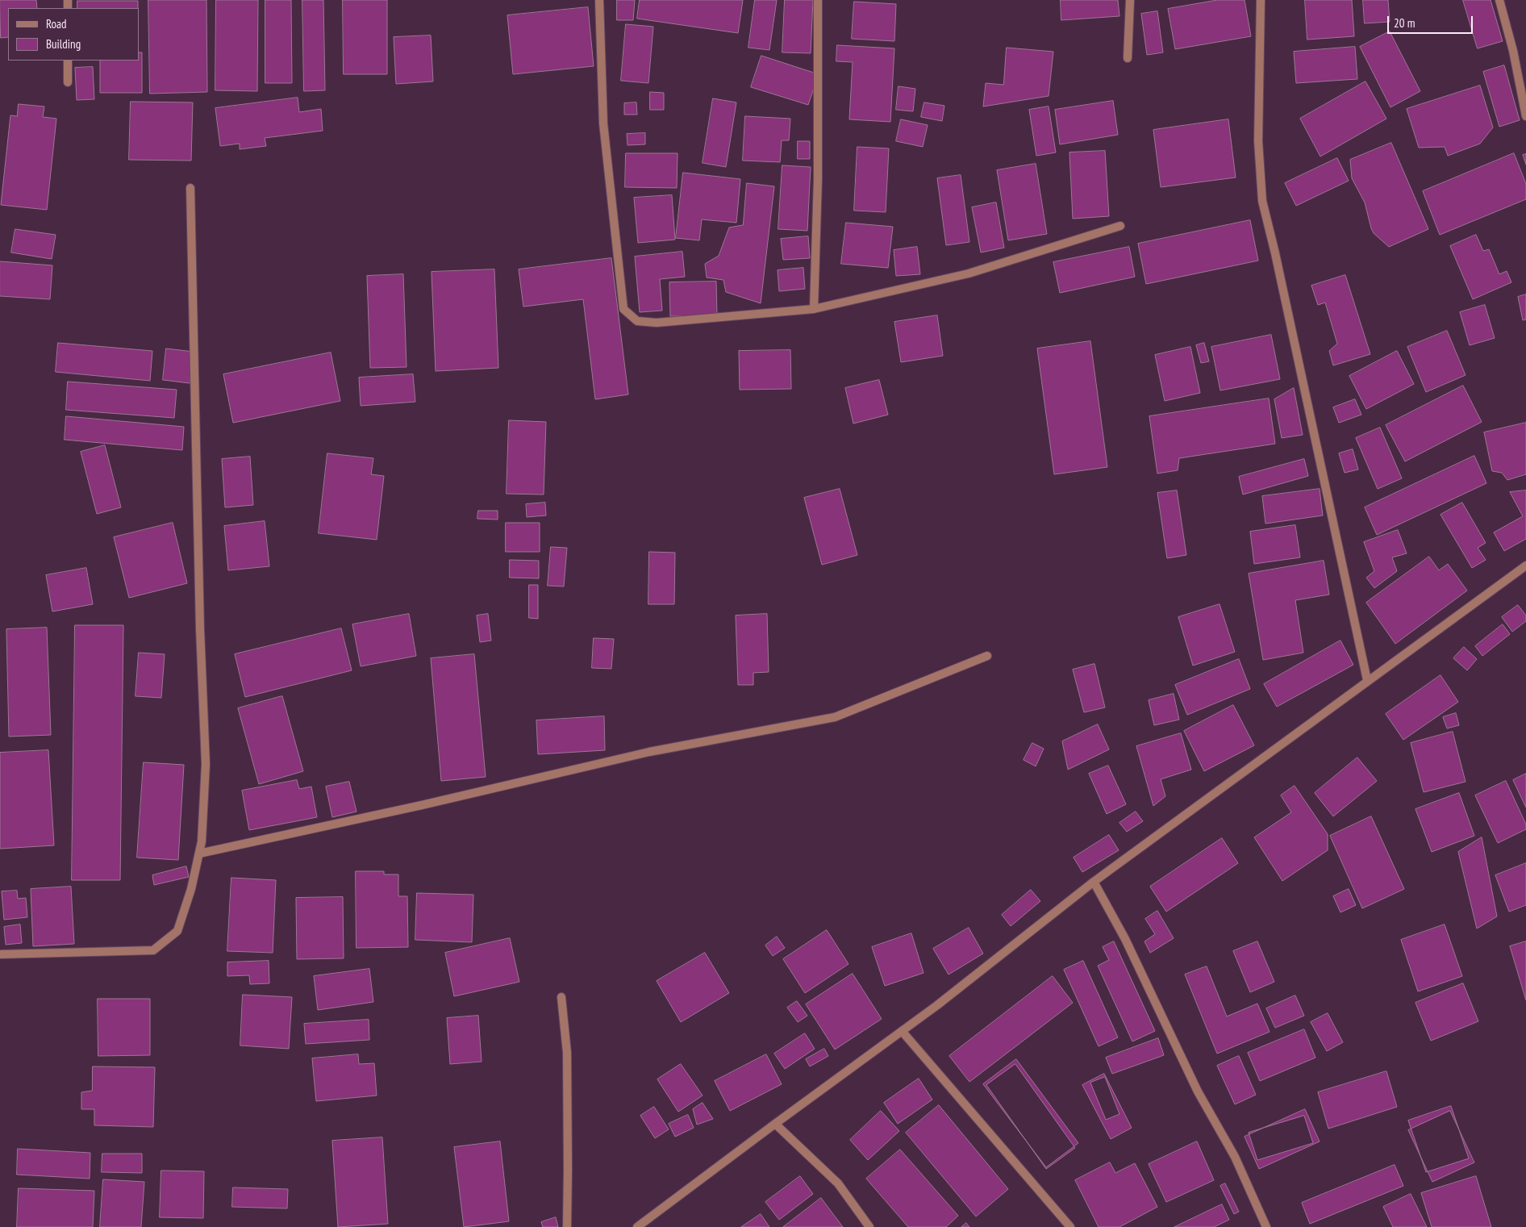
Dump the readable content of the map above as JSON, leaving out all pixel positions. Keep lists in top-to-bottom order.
{
  "legend": ["Road", "Building"],
  "scale_bar": "20 m"
}
